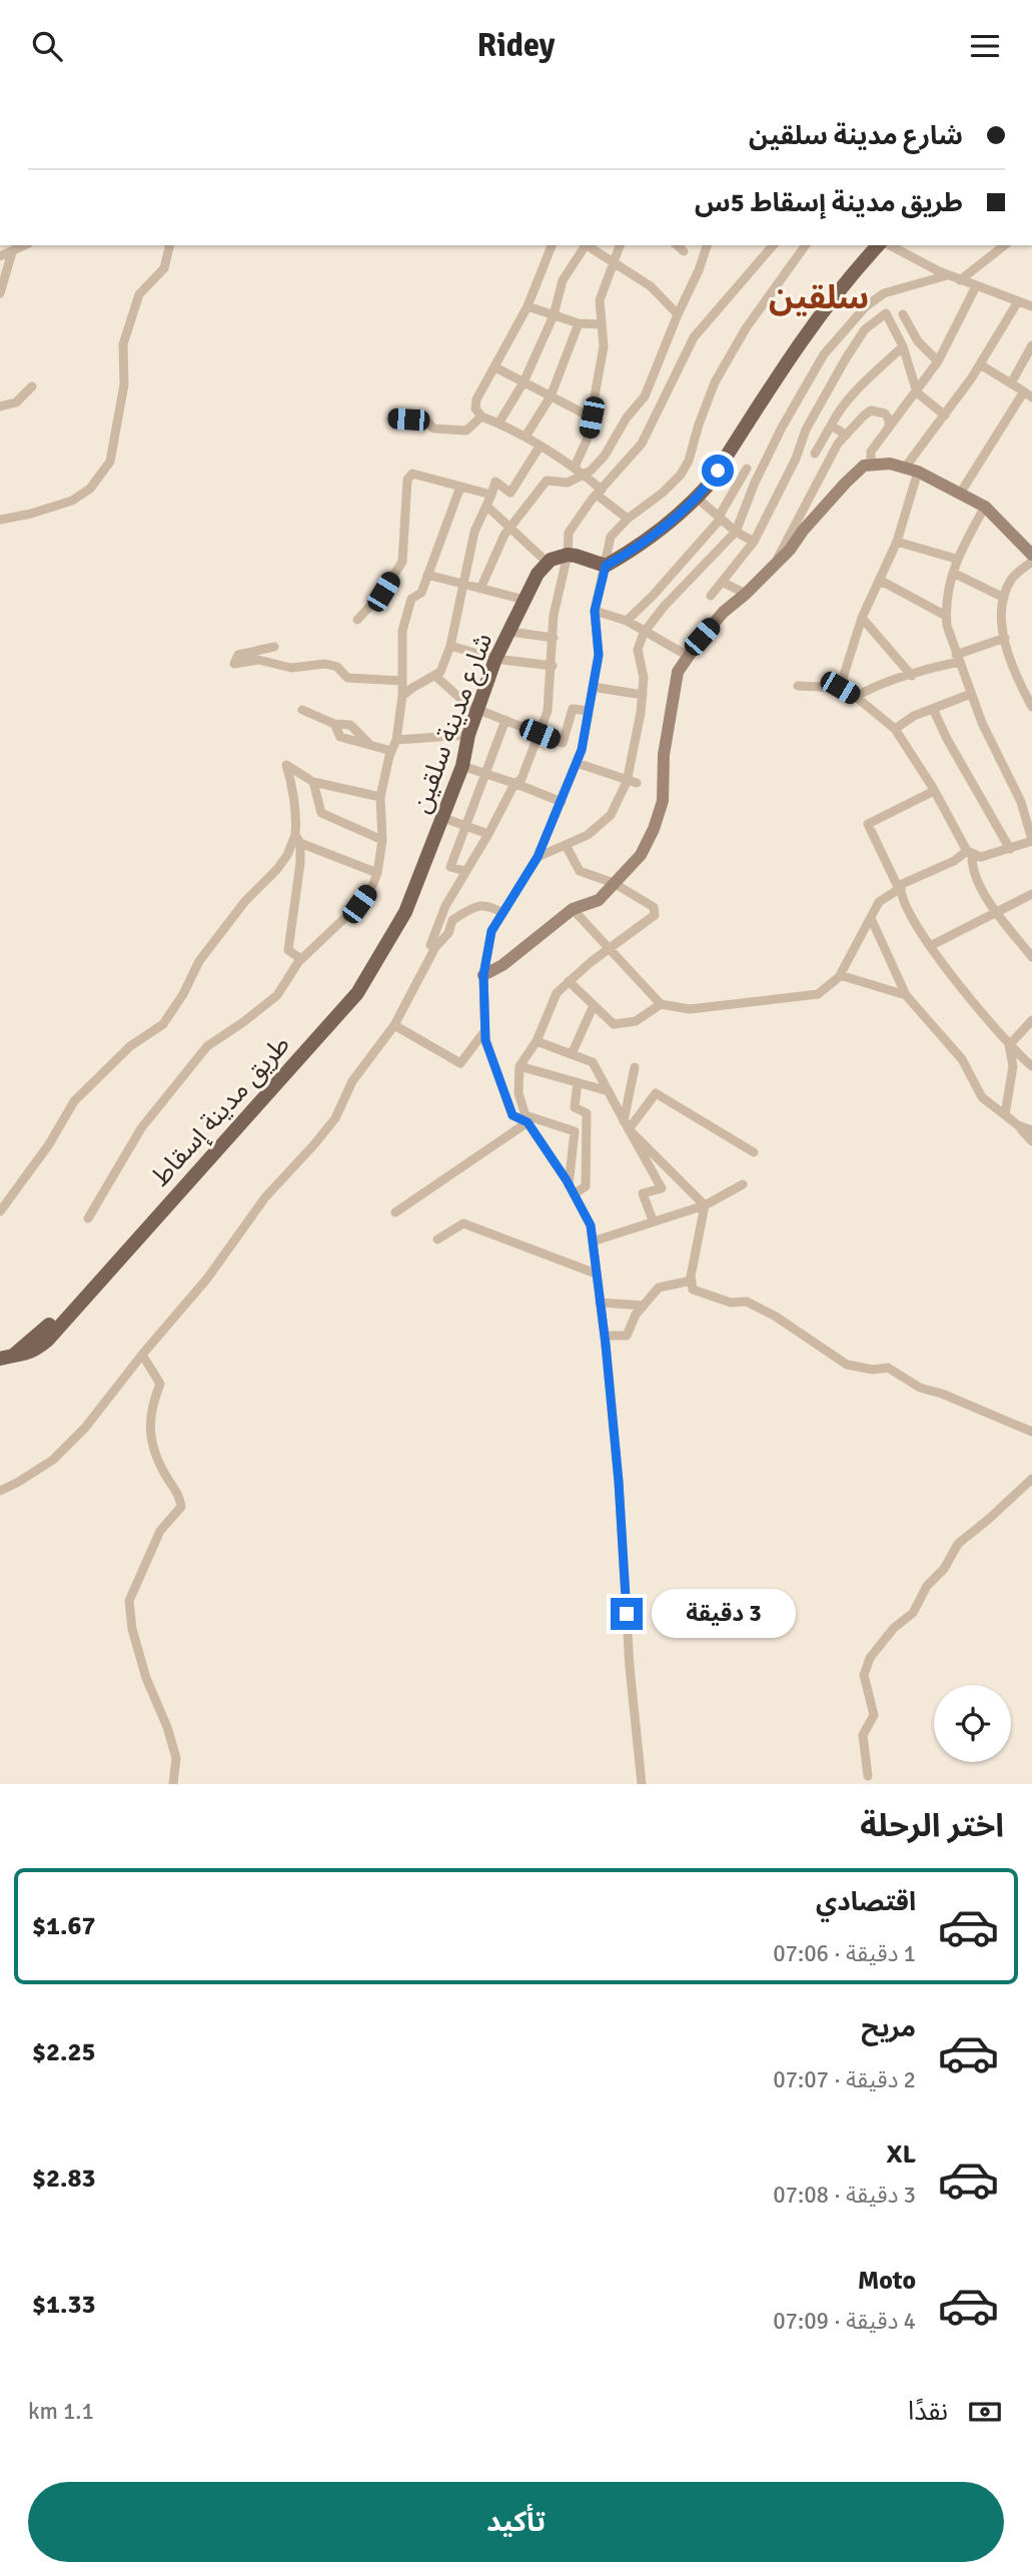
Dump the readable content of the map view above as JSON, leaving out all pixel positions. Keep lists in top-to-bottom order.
{
  "streets": {
    "main road": ["شارع مدينة سلقين"]
  },
  "districts": ["سلقين"],
  "page": {
    "header": "Ridey",
    "banner": ["شارع مدينة سلقين", "طريق مدينة إسقاط 5س"],
    "bubble": "3 دقيقة",
    "heading": "اختر الرحلة",
    "list": [
      {
        "name": "اقتصادي",
        "note": "1 دقيقة · 07:06",
        "value": "$1.67"
      },
      {
        "name": "مريح",
        "note": "2 دقيقة · 07:07",
        "value": "$2.25"
      },
      {
        "name": "XL",
        "note": "3 دقيقة · 07:08",
        "value": "$2.83"
      },
      {
        "name": "Moto",
        "note": "4 دقيقة · 07:09",
        "value": "$1.33"
      }
    ],
    "pay": ["نقدًا", "1.1 km"],
    "buttons": "تأكيد"
  }
}
